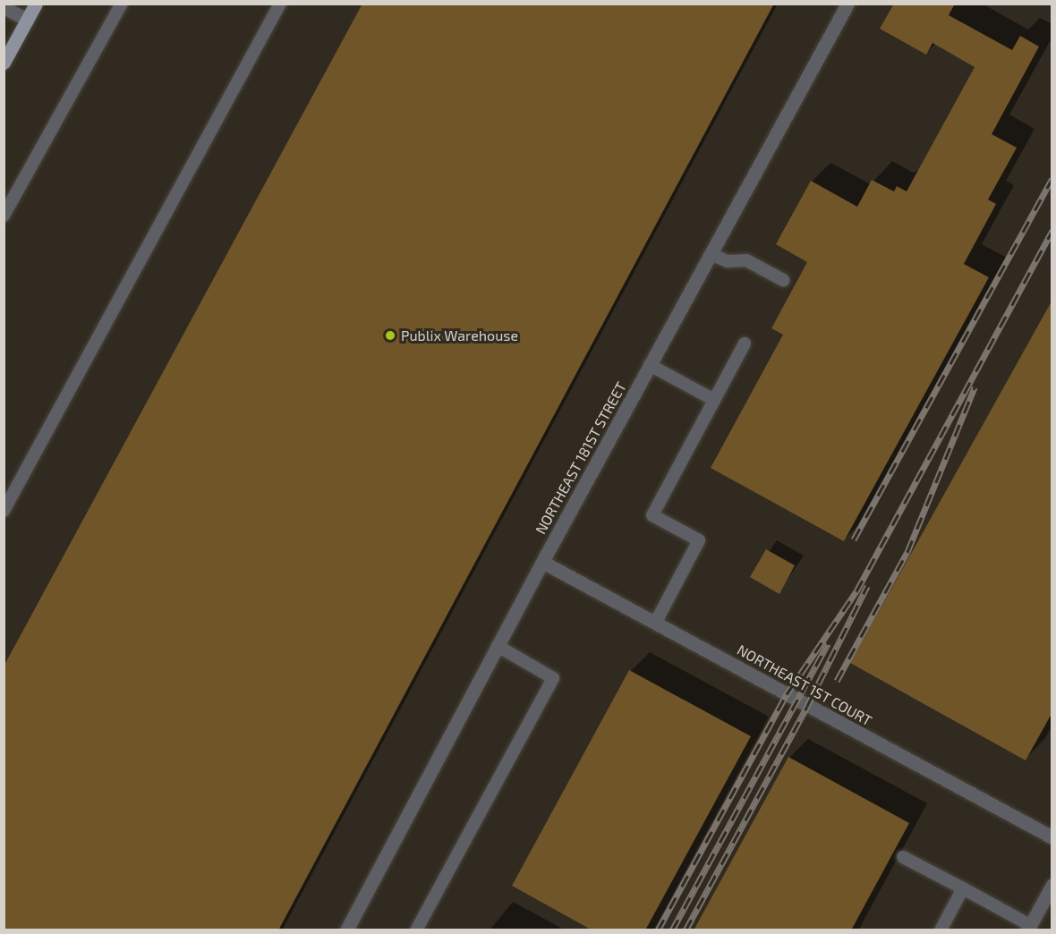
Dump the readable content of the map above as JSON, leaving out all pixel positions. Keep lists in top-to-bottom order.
{
  "streets": {
    "street": ["NORTHEAST 181ST STREET", "NORTHEAST 1ST COURT"]
  },
  "crossings": [
    ["NORTHEAST 181ST STREET", "NORTHEAST 1ST COURT"]
  ],
  "places": ["Publix Warehouse"]
}
